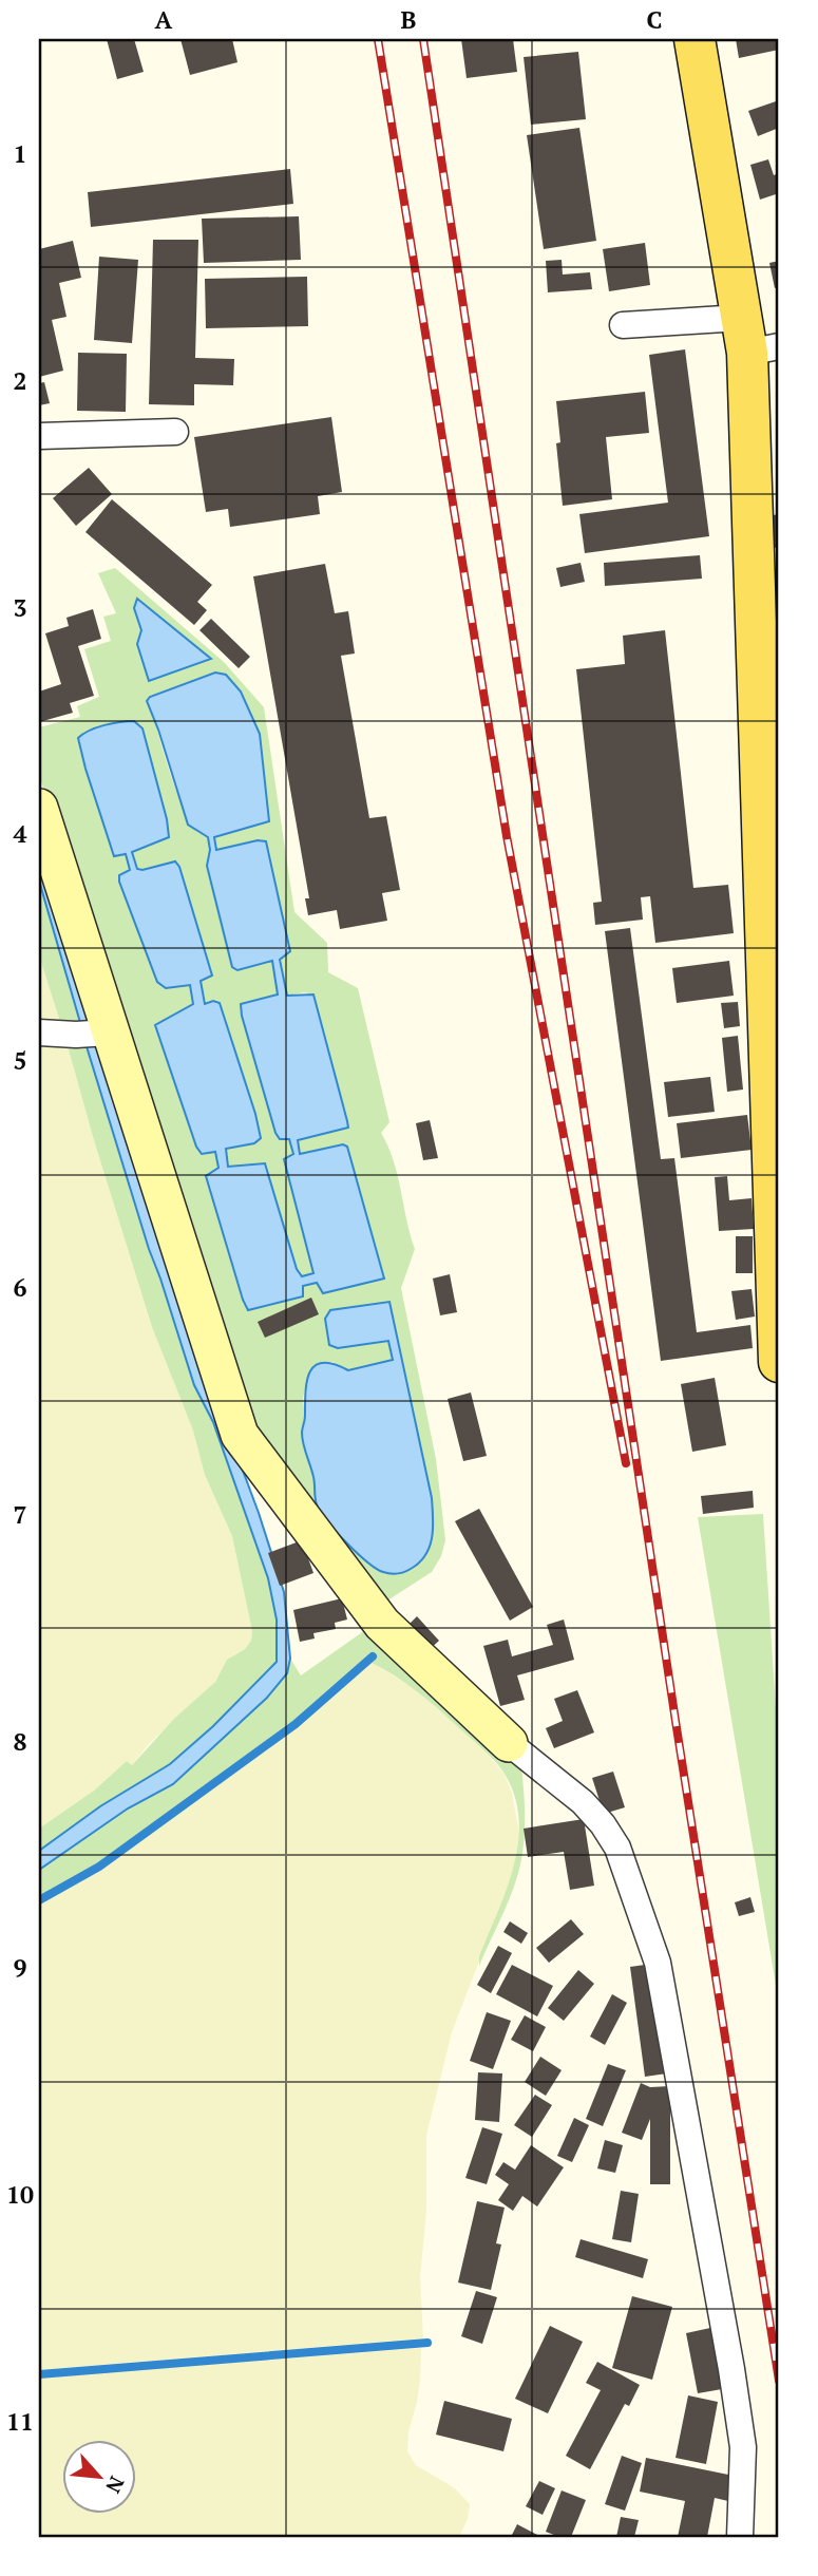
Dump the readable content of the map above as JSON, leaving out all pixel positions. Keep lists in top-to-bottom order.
{
  "north": "bottom right",
  "grid": {
    "columns": ["A", "B", "C"],
    "rows": [
      "1",
      "2",
      "3",
      "4",
      "5",
      "6",
      "7",
      "8",
      "9",
      "10",
      "11"
    ]
  }
}
